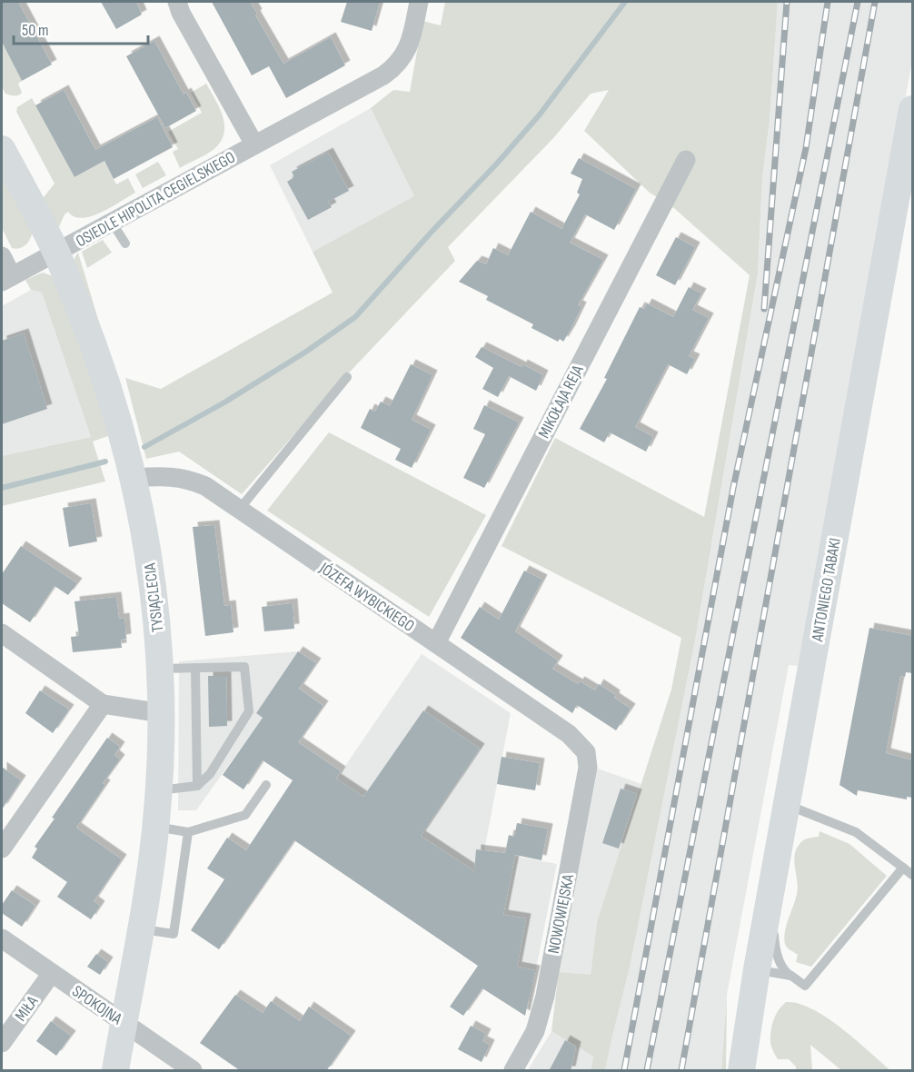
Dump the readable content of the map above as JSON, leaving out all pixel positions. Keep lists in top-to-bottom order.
{
  "streets": {
    "street": [
      "OSIEDLE HIPOLITA CEGIELSKIEGO",
      "MIKOŁAJA REJA",
      "ANTONIEGO TABAKI",
      "JÓZEFA WYBICKIEGO",
      "TYSIĄCLECIA",
      "NOWOWIEJSKA",
      "SPOKOJNA",
      "MIŁA"
    ]
  },
  "crossings": [
    ["OSIEDLE HIPOLITA CEGIELSKIEGO", "TYSIĄCLECIA"],
    ["MIKOŁAJA REJA", "JÓZEFA WYBICKIEGO"],
    ["JÓZEFA WYBICKIEGO", "TYSIĄCLECIA"],
    ["JÓZEFA WYBICKIEGO", "NOWOWIEJSKA"],
    ["TYSIĄCLECIA", "SPOKOJNA"],
    ["SPOKOJNA", "MIŁA"]
  ],
  "scale_bar": "50 m"
}
